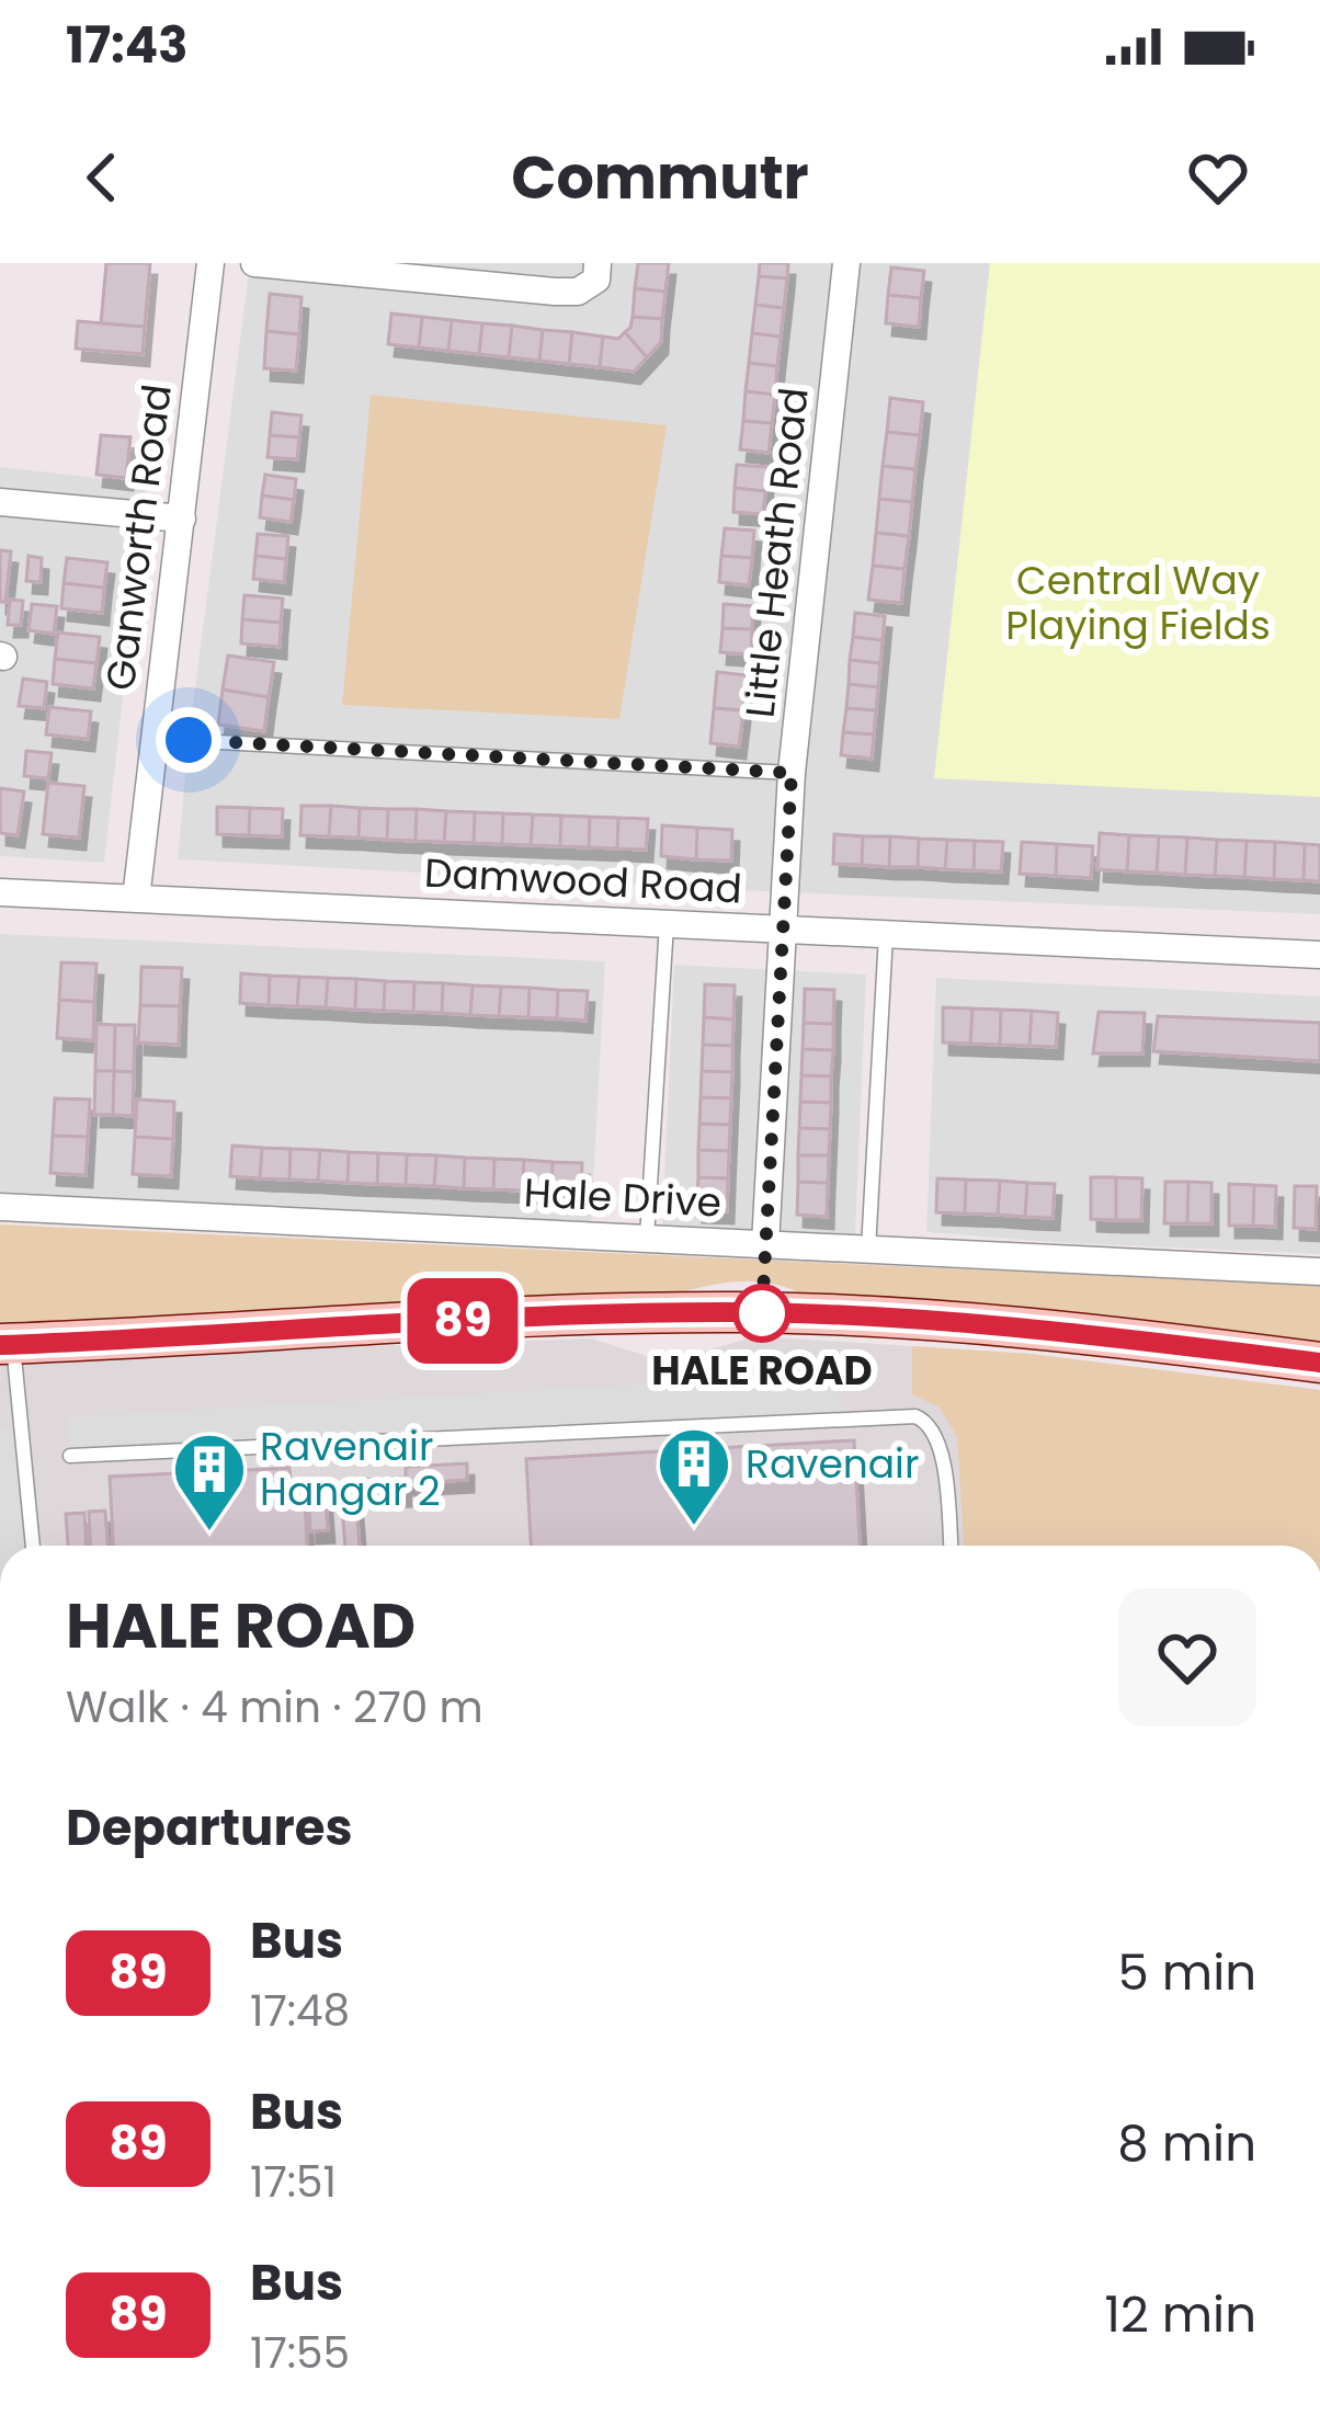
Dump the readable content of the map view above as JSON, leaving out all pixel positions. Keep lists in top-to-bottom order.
{
  "streets": {
    "street": [
      "Ganworth Road",
      "Little Heath Road",
      "Damwood Road",
      "Hale Drive"
    ]
  },
  "crossings": [
    ["Ganworth Road", "Damwood Road"],
    ["Little Heath Road", "Damwood Road"],
    ["Little Heath Road", "Hale Drive"]
  ],
  "parks": ["Central Way Playing Fields"],
  "places": {
    "other": ["HALE ROAD"],
    "building": ["Ravenair", "Ravenair Hangar 2"]
  },
  "lines": ["bus line 89"],
  "page": {
    "status": "17:43",
    "header": "Commutr",
    "on_map": "89",
    "heading": [
      ["HALE ROAD", "Walk · 4 min · 270 m"],
      "Departures"
    ],
    "list": [
      {
        "mark": "89",
        "name": "Bus",
        "note": "17:48",
        "value": "5 min"
      },
      {
        "mark": "89",
        "name": "Bus",
        "note": "17:51",
        "value": "8 min"
      },
      {
        "mark": "89",
        "name": "Bus",
        "note": "17:55",
        "value": "12 min"
      }
    ]
  }
}
